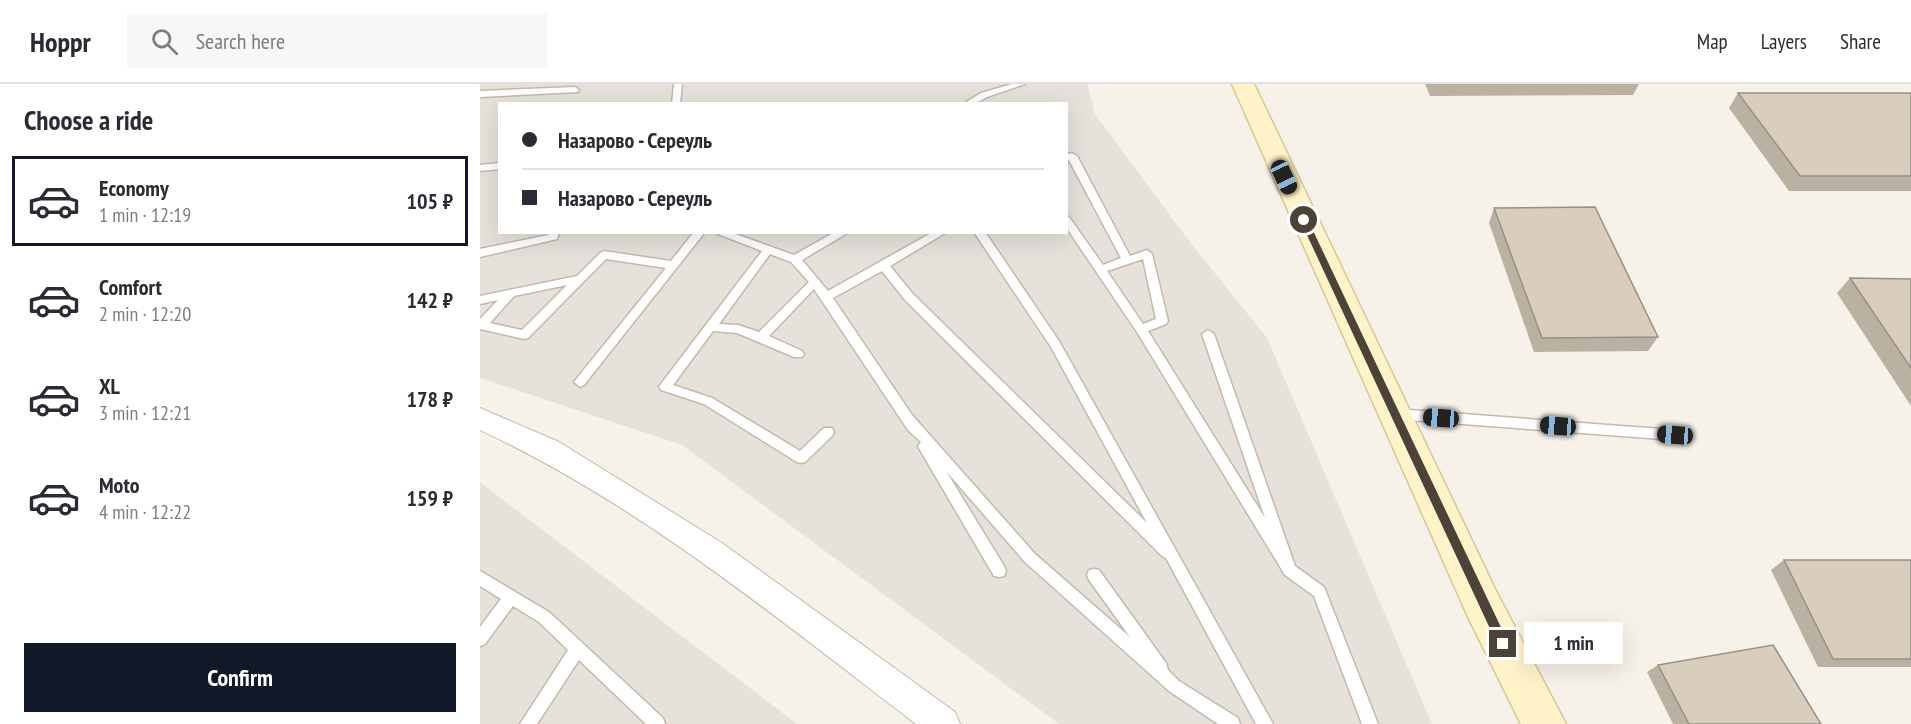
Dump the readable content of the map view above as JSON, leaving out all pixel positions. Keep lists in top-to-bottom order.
{
  "page": {
    "header": "Hoppr",
    "search": "Search here",
    "nav": ["Map", "Layers", "Share"],
    "heading": "Choose a ride",
    "banner": ["Назарово - Сереуль", "Назарово - Сереуль"],
    "list": [
      {
        "name": "Economy",
        "note": "1 min · 12:19",
        "value": "105 ₽"
      },
      {
        "name": "Comfort",
        "note": "2 min · 12:20",
        "value": "142 ₽"
      },
      {
        "name": "XL",
        "note": "3 min · 12:21",
        "value": "178 ₽"
      },
      {
        "name": "Moto",
        "note": "4 min · 12:22",
        "value": "159 ₽"
      }
    ],
    "bubble": "1 min",
    "buttons": "Confirm"
  }
}
